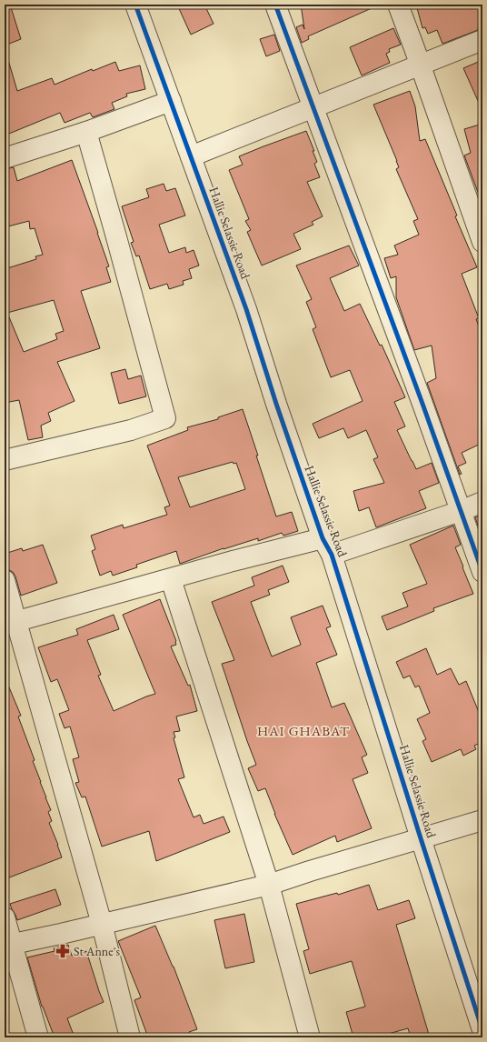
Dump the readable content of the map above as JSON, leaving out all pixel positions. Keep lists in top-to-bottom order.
{
  "streets": {
    "street": ["Hallie Selassie Road"]
  },
  "districts": ["HAI GHABAT"],
  "places": {
    "pharmacy": ["St Anne's"]
  }
}
